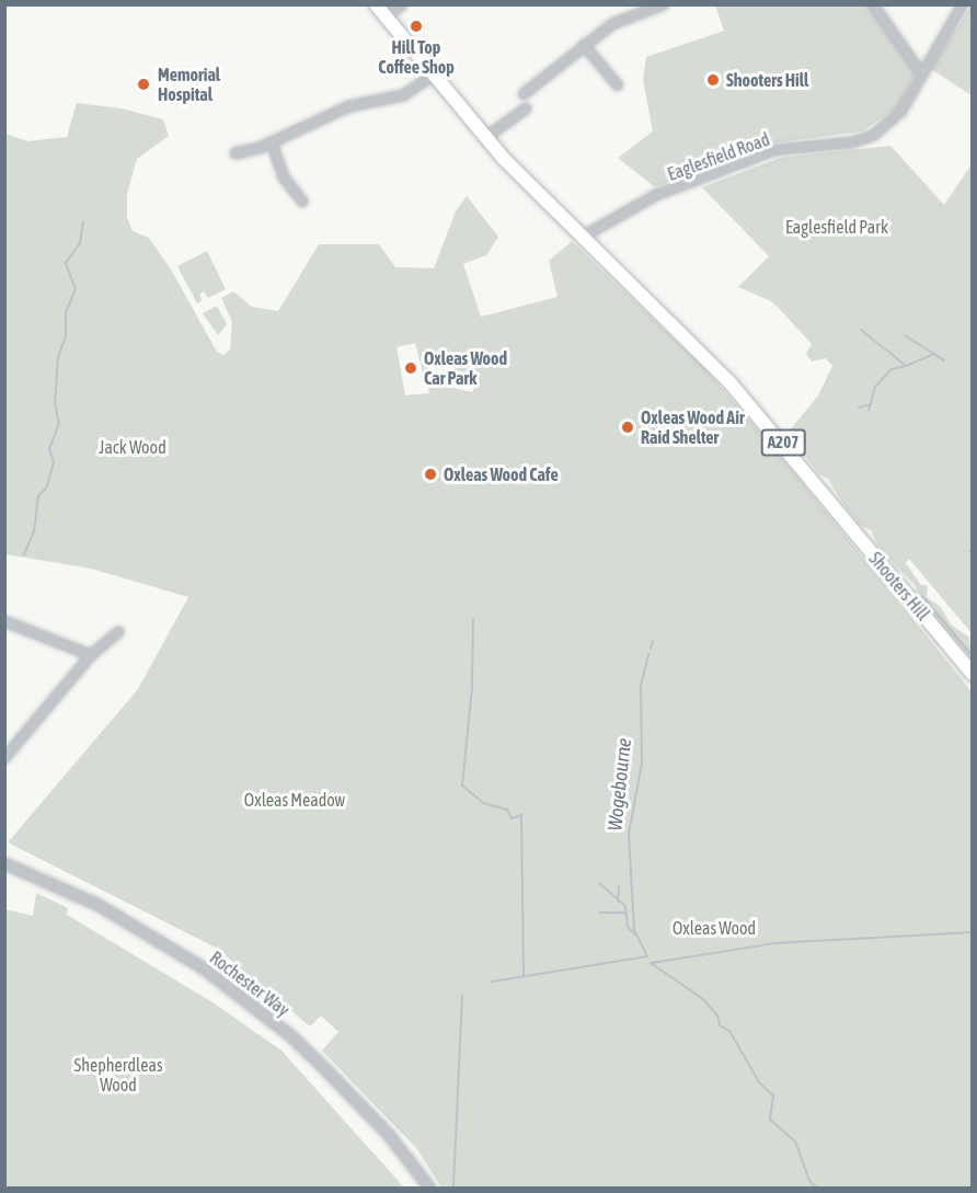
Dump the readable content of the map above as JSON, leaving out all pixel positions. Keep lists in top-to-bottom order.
{
  "streets": {
    "main road": ["A207", "Shooters Hill"],
    "street": ["Eaglesfield Road", "Rochester Way"]
  },
  "crossings": [
    ["Eaglesfield Road", "Shooters Hill"]
  ],
  "water": ["Wogebourne"],
  "parks": [
    "Eaglesfield Park",
    "Jack Wood",
    "Oxleas Meadow",
    "Oxleas Wood",
    "Shepherdleas Wood"
  ],
  "places": [
    "Hill Top Coffee Shop",
    "Shooters Hill",
    "Memorial Hospital",
    "Oxleas Wood Car Park",
    "Oxleas Wood Air Raid Shelter",
    "Oxleas Wood Cafe"
  ]
}
